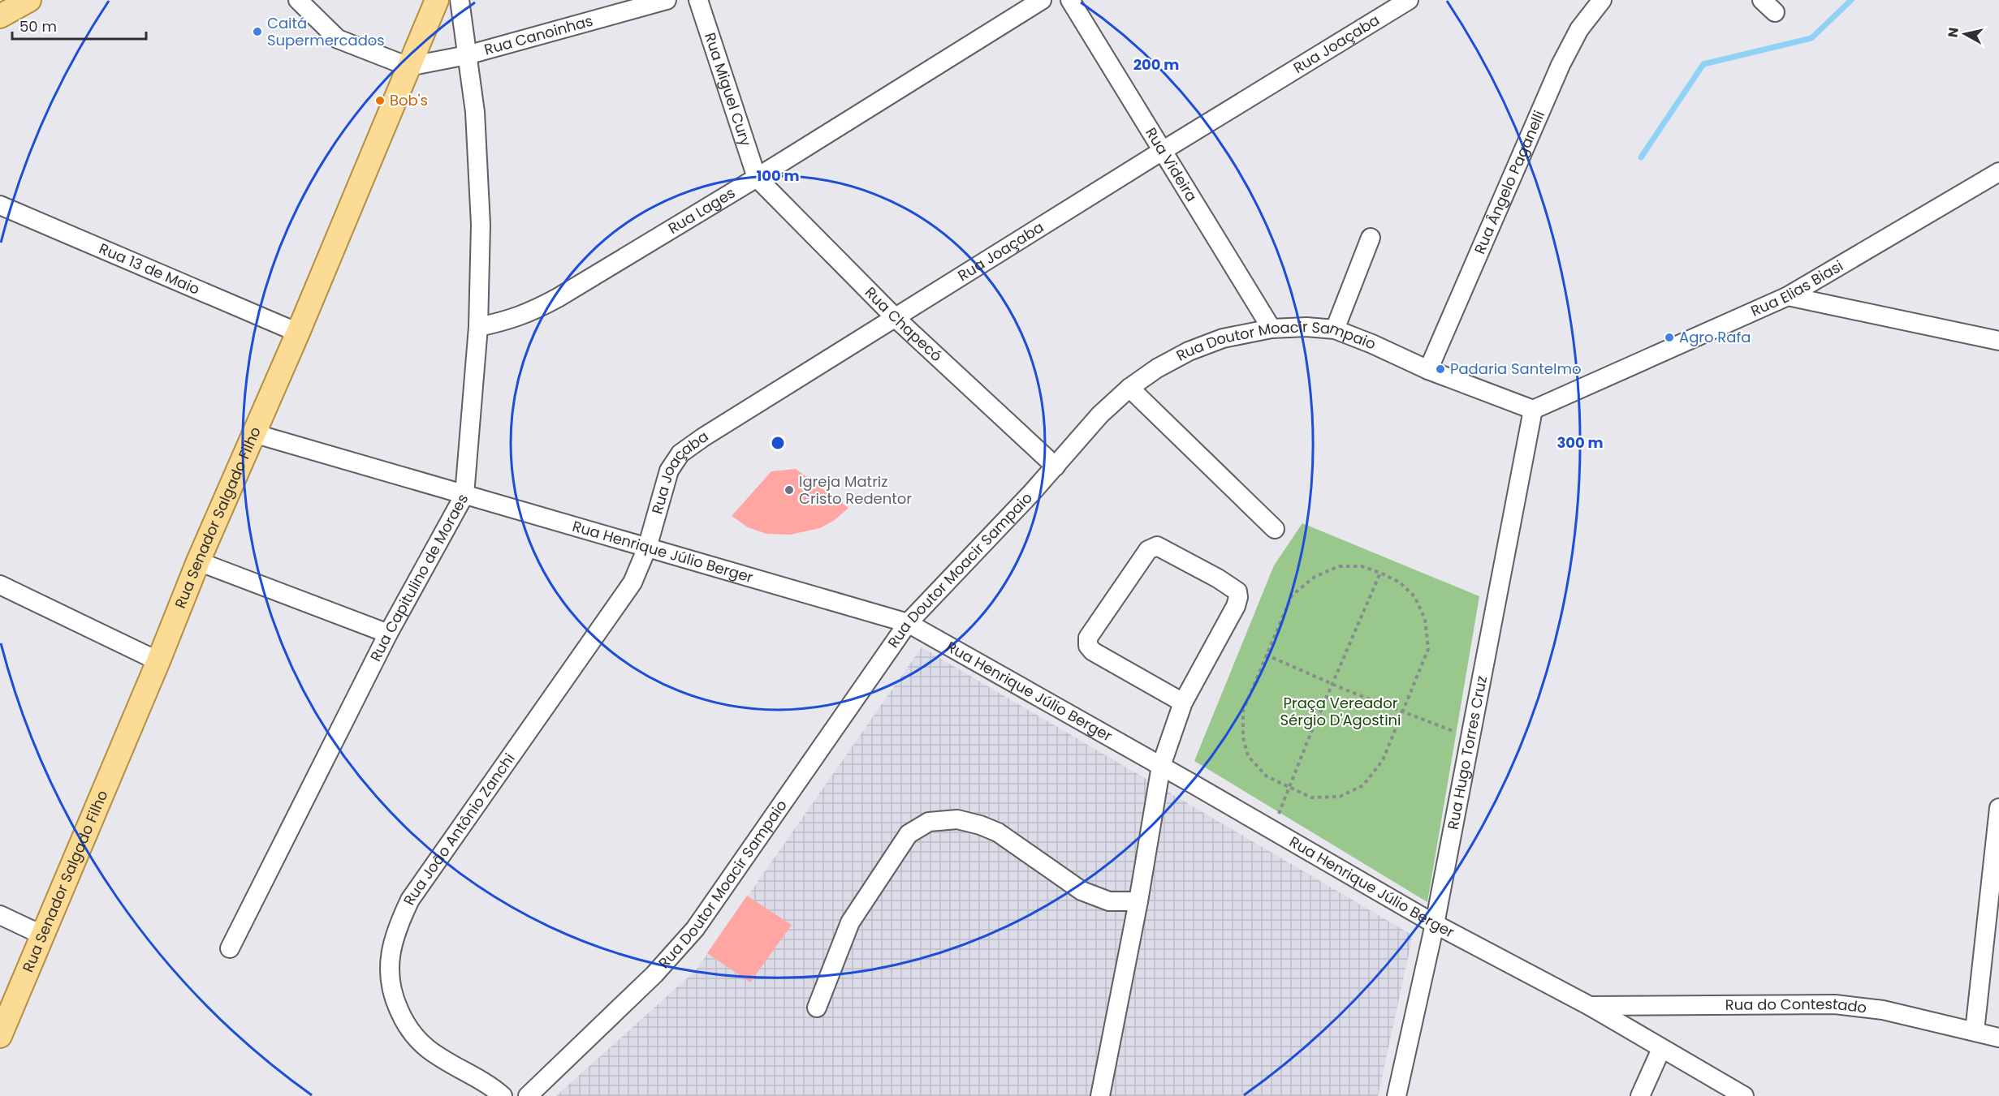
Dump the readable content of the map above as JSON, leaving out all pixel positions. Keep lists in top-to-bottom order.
{
  "streets": {
    "main road": ["Rua Senador Salgado Filho"],
    "street": [
      "Rua Canoinhas",
      "Rua Joaçaba",
      "Rua Miguel Cury",
      "Rua Videira",
      "Rua Ângelo Paganelli",
      "Rua Lages",
      "Rua 13 de Maio",
      "Rua Elias Biasi",
      "Rua Chapecó",
      "Rua Doutor Moacir Sampaio",
      "Rua Henrique Júlio Berger",
      "Rua Capitulino de Moraes",
      "Rua Hugo Torres Cruz",
      "Rua João Antônio Zanchi",
      "Rua do Contestado"
    ]
  },
  "crossings": [
    ["Rua Canoinhas", "Rua Senador Salgado Filho"],
    ["Rua Canoinhas", "Rua Capitulino de Moraes"],
    ["Rua Joaçaba", "Rua Videira"],
    ["Rua Joaçaba", "Rua Chapecó"],
    ["Rua Joaçaba", "Rua Henrique Júlio Berger"],
    ["Rua Joaçaba", "Rua João Antônio Zanchi"],
    ["Rua Miguel Cury", "Rua Lages"],
    ["Rua Miguel Cury", "Rua Chapecó"],
    ["Rua Videira", "Rua Doutor Moacir Sampaio"],
    ["Rua Ângelo Paganelli", "Rua Doutor Moacir Sampaio"],
    ["Rua Lages", "Rua Chapecó"],
    ["Rua Lages", "Rua Capitulino de Moraes"],
    ["Rua 13 de Maio", "Rua Senador Salgado Filho"],
    ["Rua Elias Biasi", "Rua Doutor Moacir Sampaio"],
    ["Rua Elias Biasi", "Rua Hugo Torres Cruz"],
    ["Rua Chapecó", "Rua Doutor Moacir Sampaio"],
    ["Rua Doutor Moacir Sampaio", "Rua Henrique Júlio Berger"],
    ["Rua Doutor Moacir Sampaio", "Rua Hugo Torres Cruz"],
    ["Rua Senador Salgado Filho", "Rua Henrique Júlio Berger"],
    ["Rua Henrique Júlio Berger", "Rua Capitulino de Moraes"],
    ["Rua Henrique Júlio Berger", "Rua Hugo Torres Cruz"],
    ["Rua Henrique Júlio Berger", "Rua João Antônio Zanchi"],
    ["Rua Henrique Júlio Berger", "Rua do Contestado"]
  ],
  "parks": ["Praça Vereador Sérgio D'Agostini"],
  "places": [
    "Caitá Supermercados",
    "Bob's",
    "Agro Rafa",
    "Padaria Santelmo",
    "Igreja Matriz Cristo Redentor"
  ],
  "scale_bar": "50 m",
  "north": "left",
  "rings": ["200 m", "100 m", "300 m"]
}
